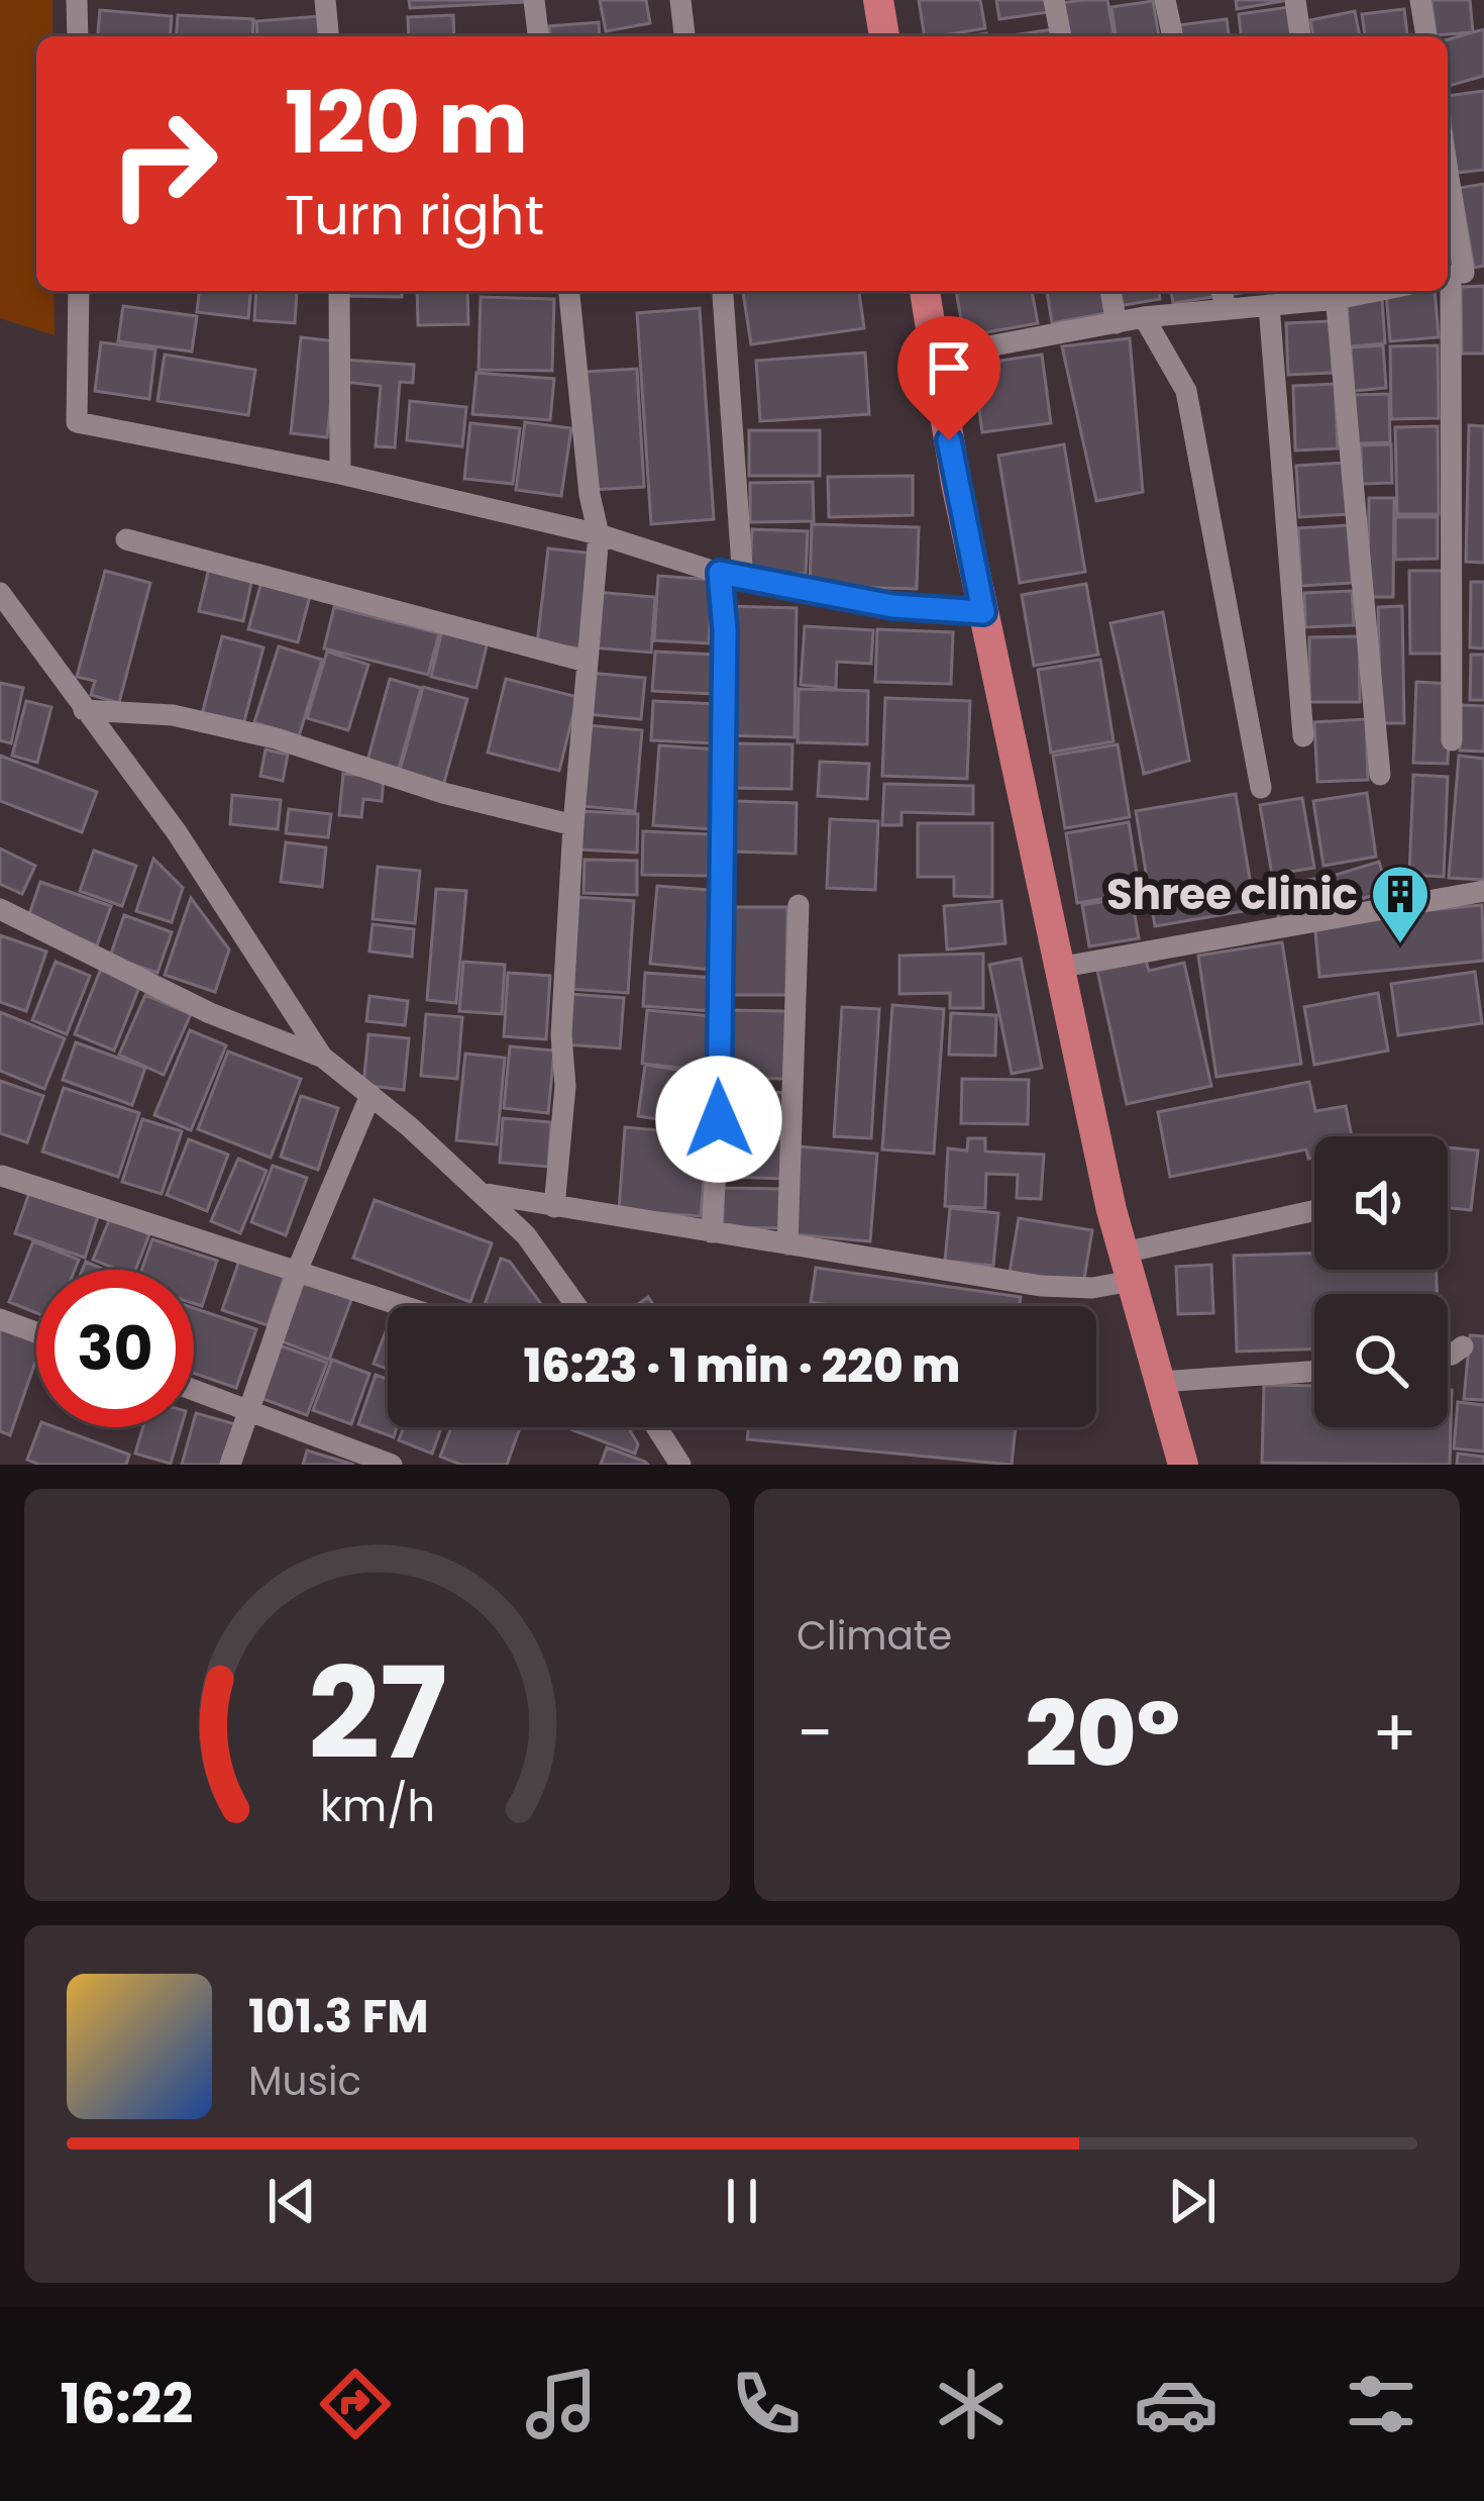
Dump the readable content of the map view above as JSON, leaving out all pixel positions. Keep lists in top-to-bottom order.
{
  "places": {
    "building": ["Shree clinic"]
  },
  "page": {
    "turn": ["120 m", "Turn right"],
    "limit": "30",
    "trip": "16:23 · 1 min · 220 m",
    "tile": "Climate",
    "heat": ["−", "20°", "+"],
    "song": ["101.3 FM", "Music"],
    "tabs": "16:22",
    "gauge": ["27", "km/h"]
  }
}
